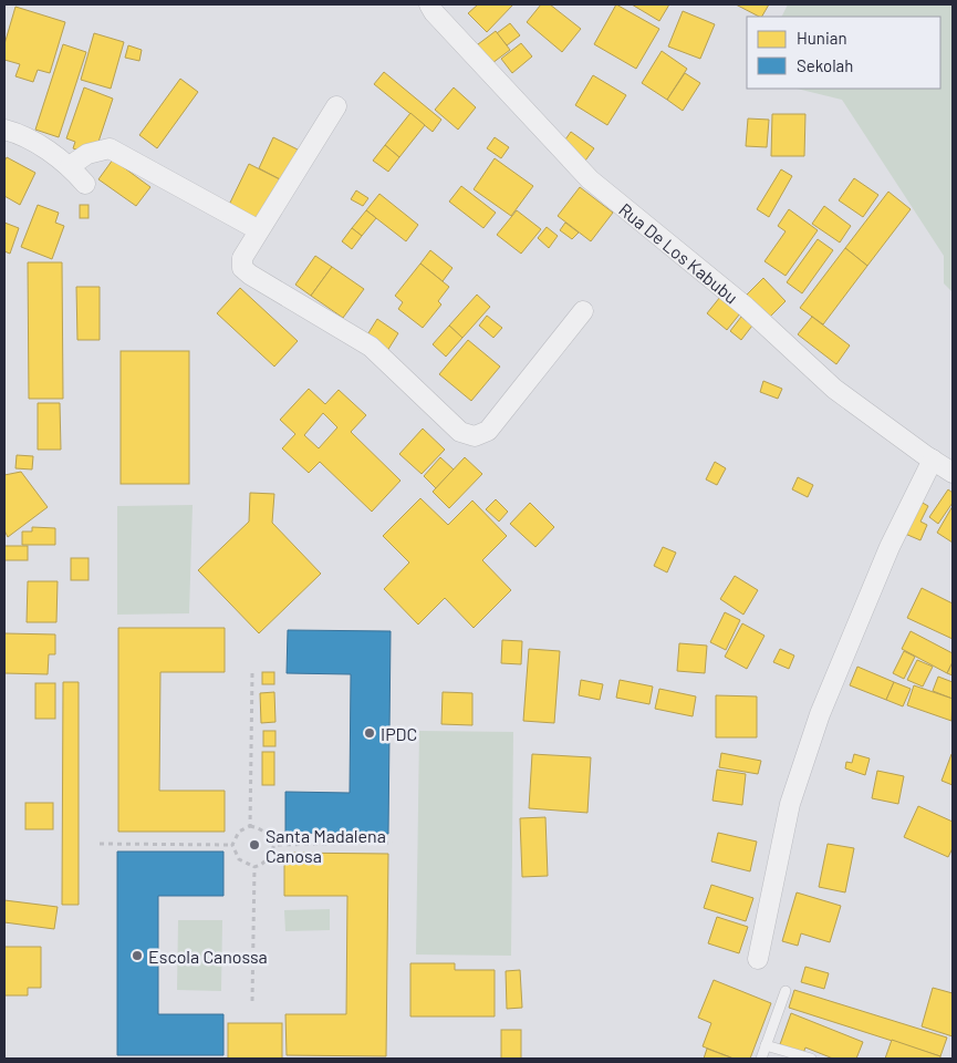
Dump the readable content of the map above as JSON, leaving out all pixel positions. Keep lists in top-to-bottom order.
{
  "streets": {
    "street": ["Rua De Los Kabubu"]
  },
  "places": ["IPDC", "Santa Madalena Canosa", "Escola Canossa"],
  "legend": ["Hunian", "Sekolah"]
}
